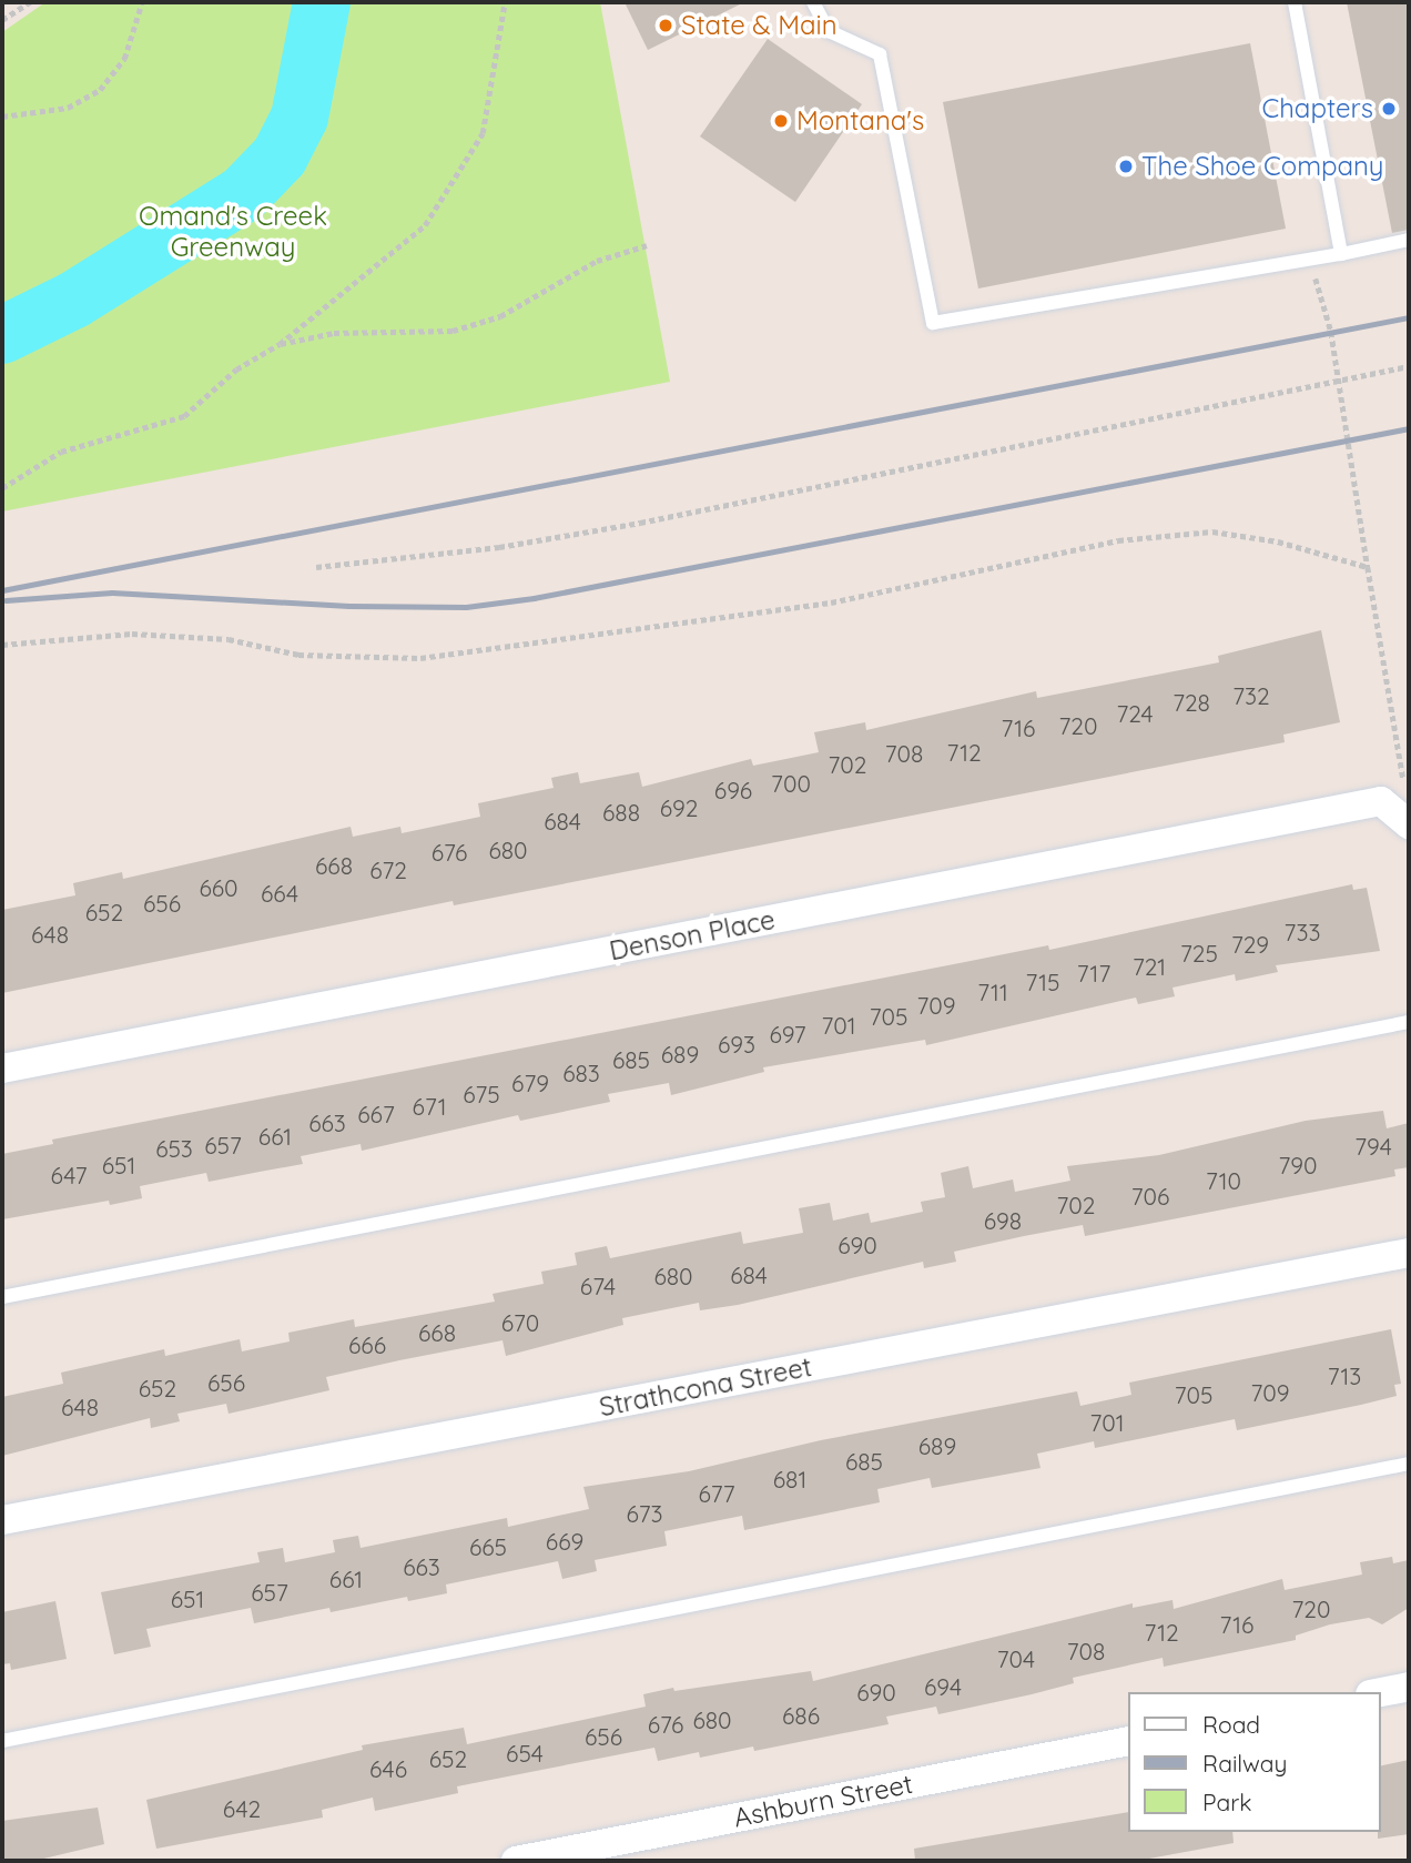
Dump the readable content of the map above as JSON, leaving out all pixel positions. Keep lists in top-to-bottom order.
{
  "streets": {
    "street": ["Denson Place", "Strathcona Street", "Ashburn Street"]
  },
  "parks": ["Omand's Creek Greenway"],
  "places": [
    "State & Main",
    "Chapters",
    "Montana's",
    "The Shoe Company"
  ],
  "house_numbers": [
    "732",
    "728",
    "724",
    "720",
    "716",
    "712",
    "708",
    "702",
    "700",
    "696",
    "692",
    "688",
    "684",
    "680",
    "676",
    "668",
    "672",
    "660",
    "664",
    "656",
    "652",
    "733",
    "648",
    "729",
    "725",
    "721",
    "717",
    "715",
    "711",
    "709",
    "705",
    "701",
    "697",
    "693",
    "689",
    "685",
    "683",
    "679",
    "675",
    "671",
    "667",
    "663",
    "661",
    "657",
    "794",
    "653",
    "651",
    "790",
    "647",
    "710",
    "706",
    "702",
    "698",
    "690",
    "684",
    "680",
    "674",
    "670",
    "668",
    "666",
    "713",
    "656",
    "652",
    "709",
    "705",
    "648",
    "701",
    "689",
    "685",
    "681",
    "677",
    "673",
    "669",
    "665",
    "663",
    "661",
    "657",
    "651",
    "720",
    "716",
    "712",
    "708",
    "704",
    "694",
    "690",
    "686",
    "680",
    "676",
    "656",
    "654",
    "652",
    "646",
    "642"
  ],
  "legend": ["Road", "Railway", "Park"]
}
